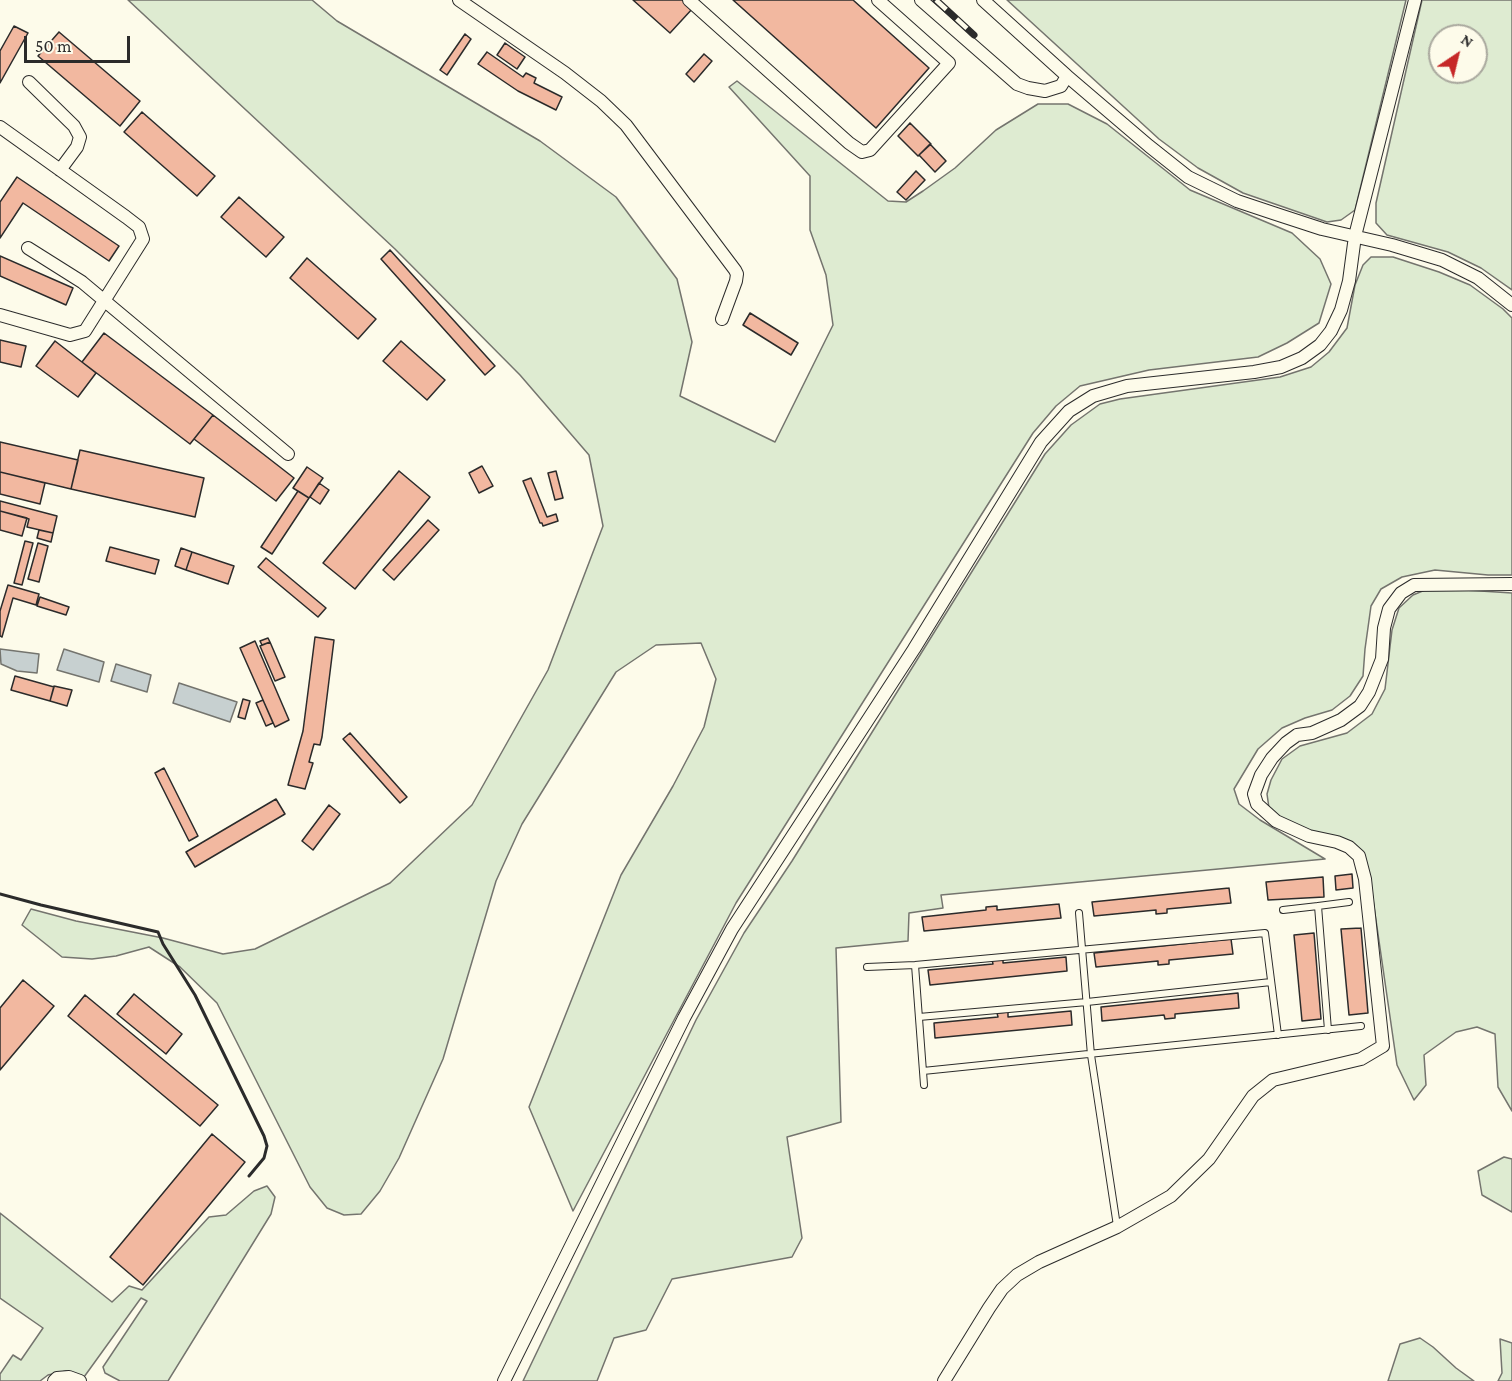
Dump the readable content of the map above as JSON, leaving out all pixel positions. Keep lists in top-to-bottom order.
{
  "scale_bar": "50 m",
  "north": "top right"
}
